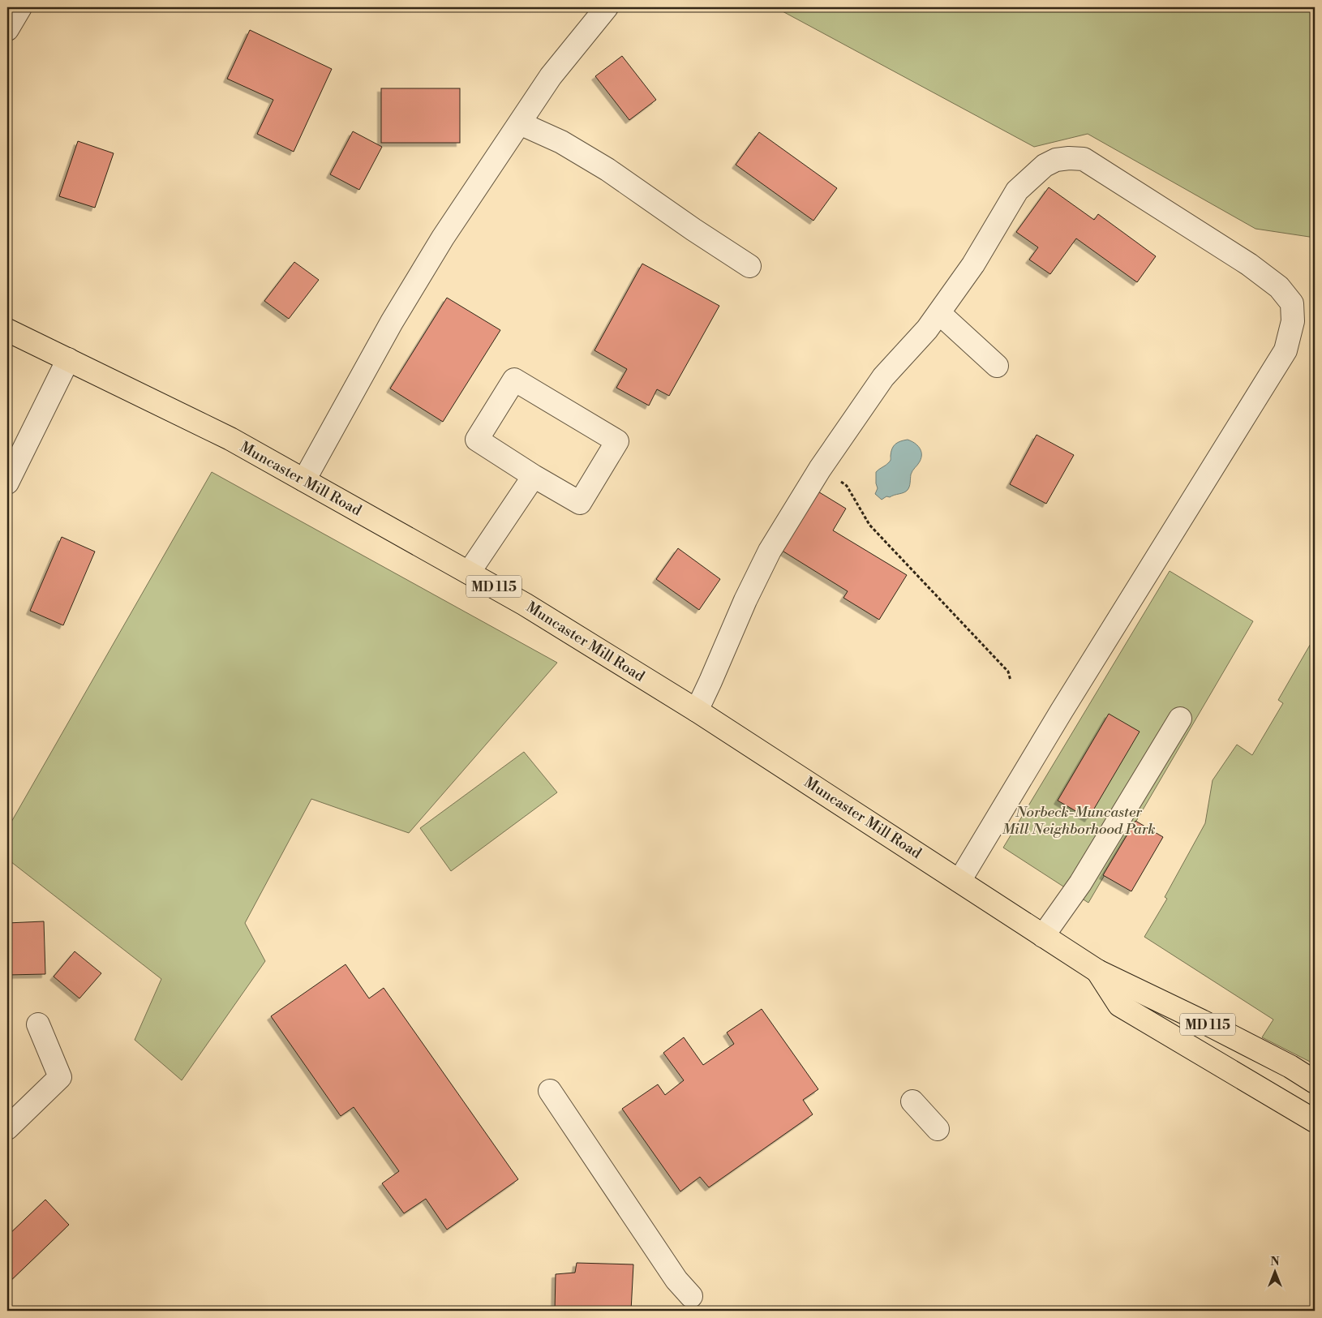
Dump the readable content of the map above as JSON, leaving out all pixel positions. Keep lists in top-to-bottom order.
{
  "streets": {
    "main road": ["Muncaster Mill Road", "MD 115"]
  },
  "parks": ["Norbeck-Muncaster Mill Neighborhood Park"],
  "north": "top"
}
